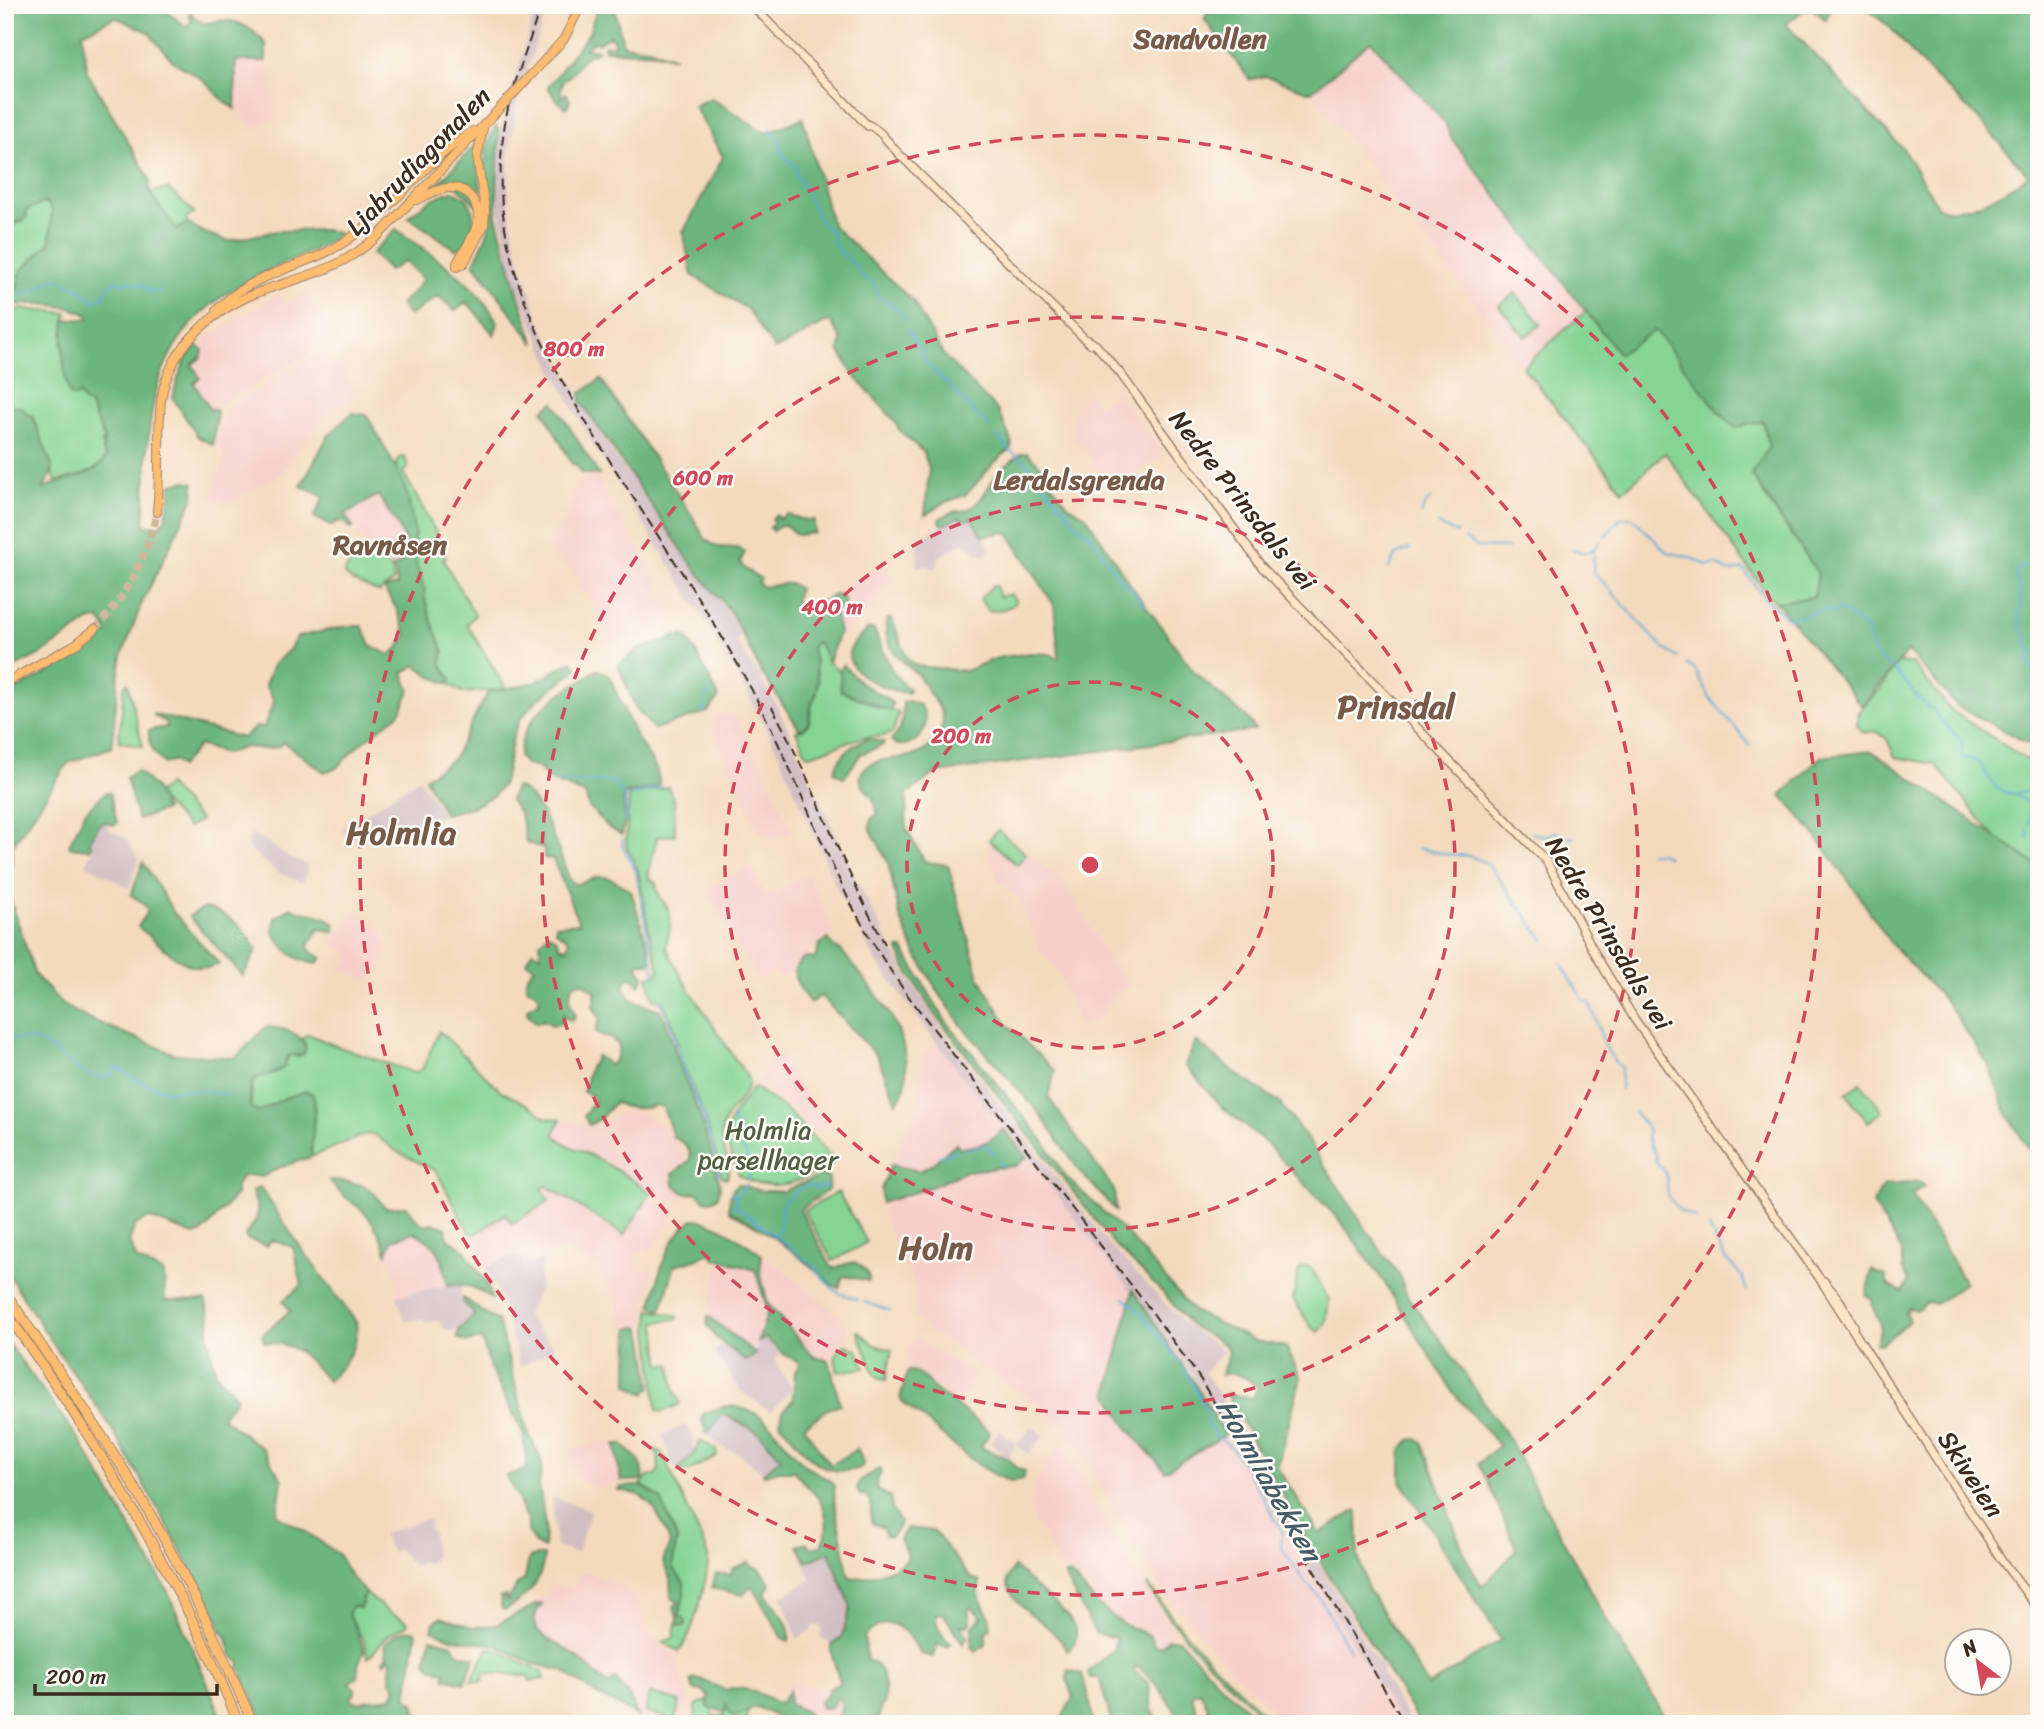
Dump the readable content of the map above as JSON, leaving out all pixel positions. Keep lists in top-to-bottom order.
{
  "streets": {
    "main road": ["Ljabrudiagonalen", "Nedre Prinsdals vei", "Skiveien"]
  },
  "crossings": [
    ["Nedre Prinsdals vei", "Skiveien"]
  ],
  "districts": [
    "Sandvollen",
    "Lerdalsgrenda",
    "Ravnåsen",
    "Prinsdal",
    "Holmlia",
    "Holm"
  ],
  "water": ["Holmliabekken"],
  "parks": ["Holmlia parsellhager"],
  "scale_bar": "200 m",
  "north": "top left",
  "rings": [
    "800 m",
    "600 m",
    "400 m",
    "200 m"
  ]
}
